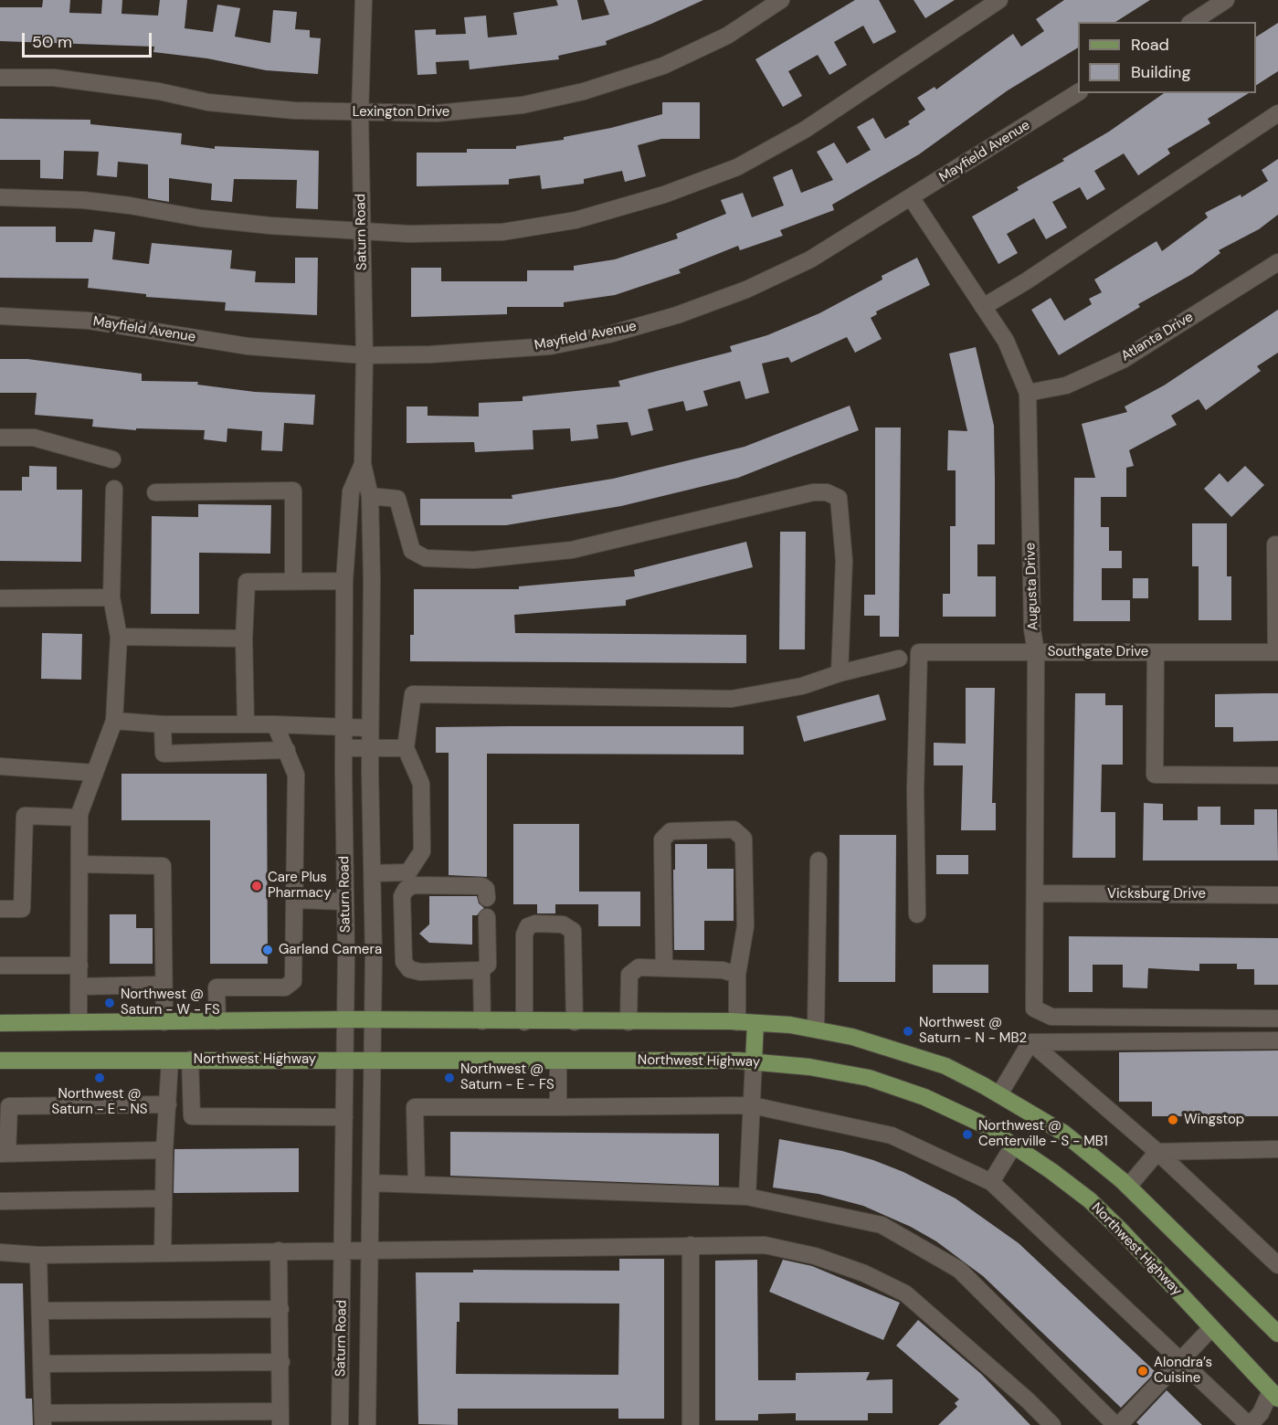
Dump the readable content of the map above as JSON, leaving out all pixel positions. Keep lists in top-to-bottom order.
{
  "streets": {
    "main road": ["Northwest Highway"],
    "street": [
      "Lexington Drive",
      "Mayfield Avenue",
      "Saturn Road",
      "Atlanta Drive",
      "Augusta Drive",
      "Southgate Drive",
      "Vicksburg Drive"
    ]
  },
  "crossings": [
    ["Lexington Drive", "Saturn Road"],
    ["Mayfield Avenue", "Saturn Road"],
    ["Mayfield Avenue", "Augusta Drive"],
    ["Saturn Road", "Northwest Highway"],
    ["Atlanta Drive", "Augusta Drive"],
    ["Augusta Drive", "Southgate Drive"],
    ["Augusta Drive", "Vicksburg Drive"]
  ],
  "places": [
    "Care Plus Pharmacy",
    "Garland Camera",
    "Northwest @ Saturn - W - FS",
    "Northwest @ Saturn - N - MB2",
    "Northwest @ Saturn - E - NS",
    "Northwest @ Saturn - E - FS",
    "Wingstop",
    "Northwest @ Centerville - S - MB1",
    "Alondra’s Cuisine"
  ],
  "legend": ["Road", "Building"],
  "scale_bar": "50 m"
}
